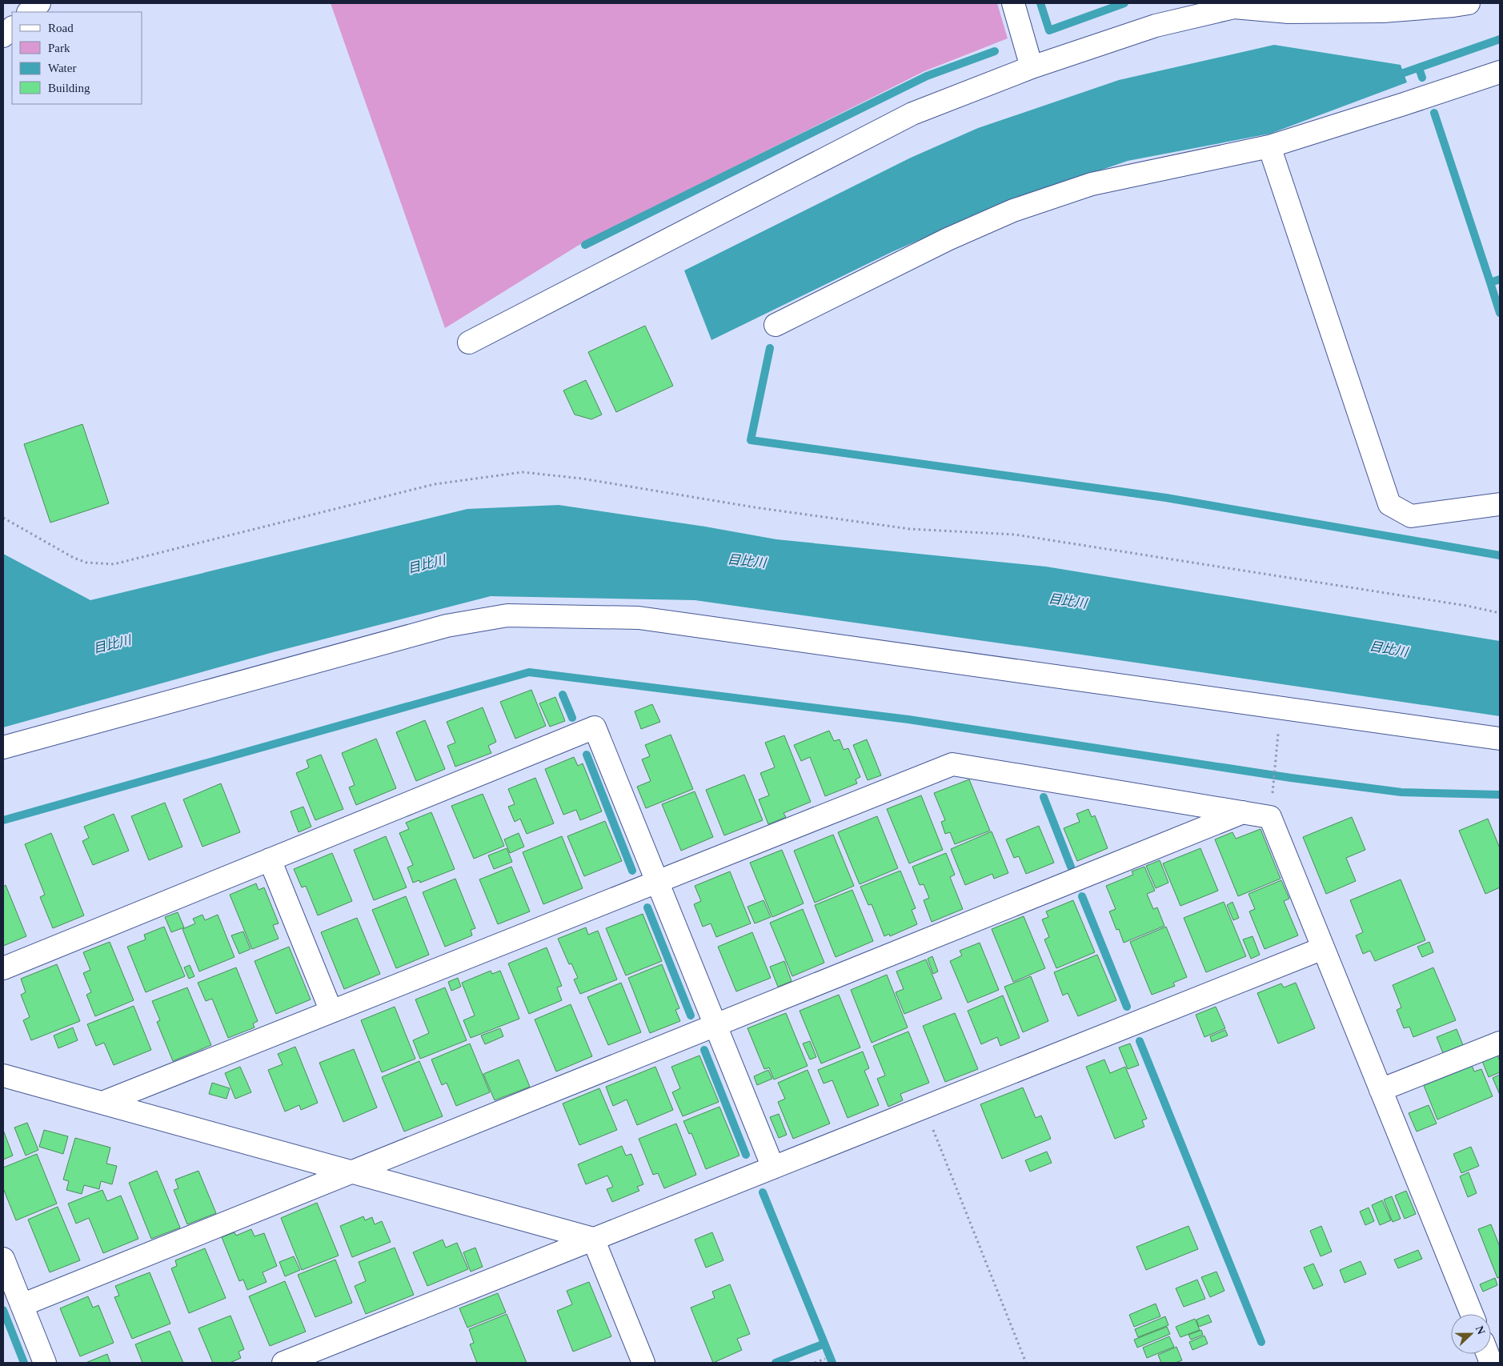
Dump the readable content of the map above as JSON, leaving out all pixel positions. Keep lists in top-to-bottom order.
{
  "water": ["目比川"],
  "legend": [
    "Road",
    "Park",
    "Water",
    "Building"
  ],
  "north": "right"
}
